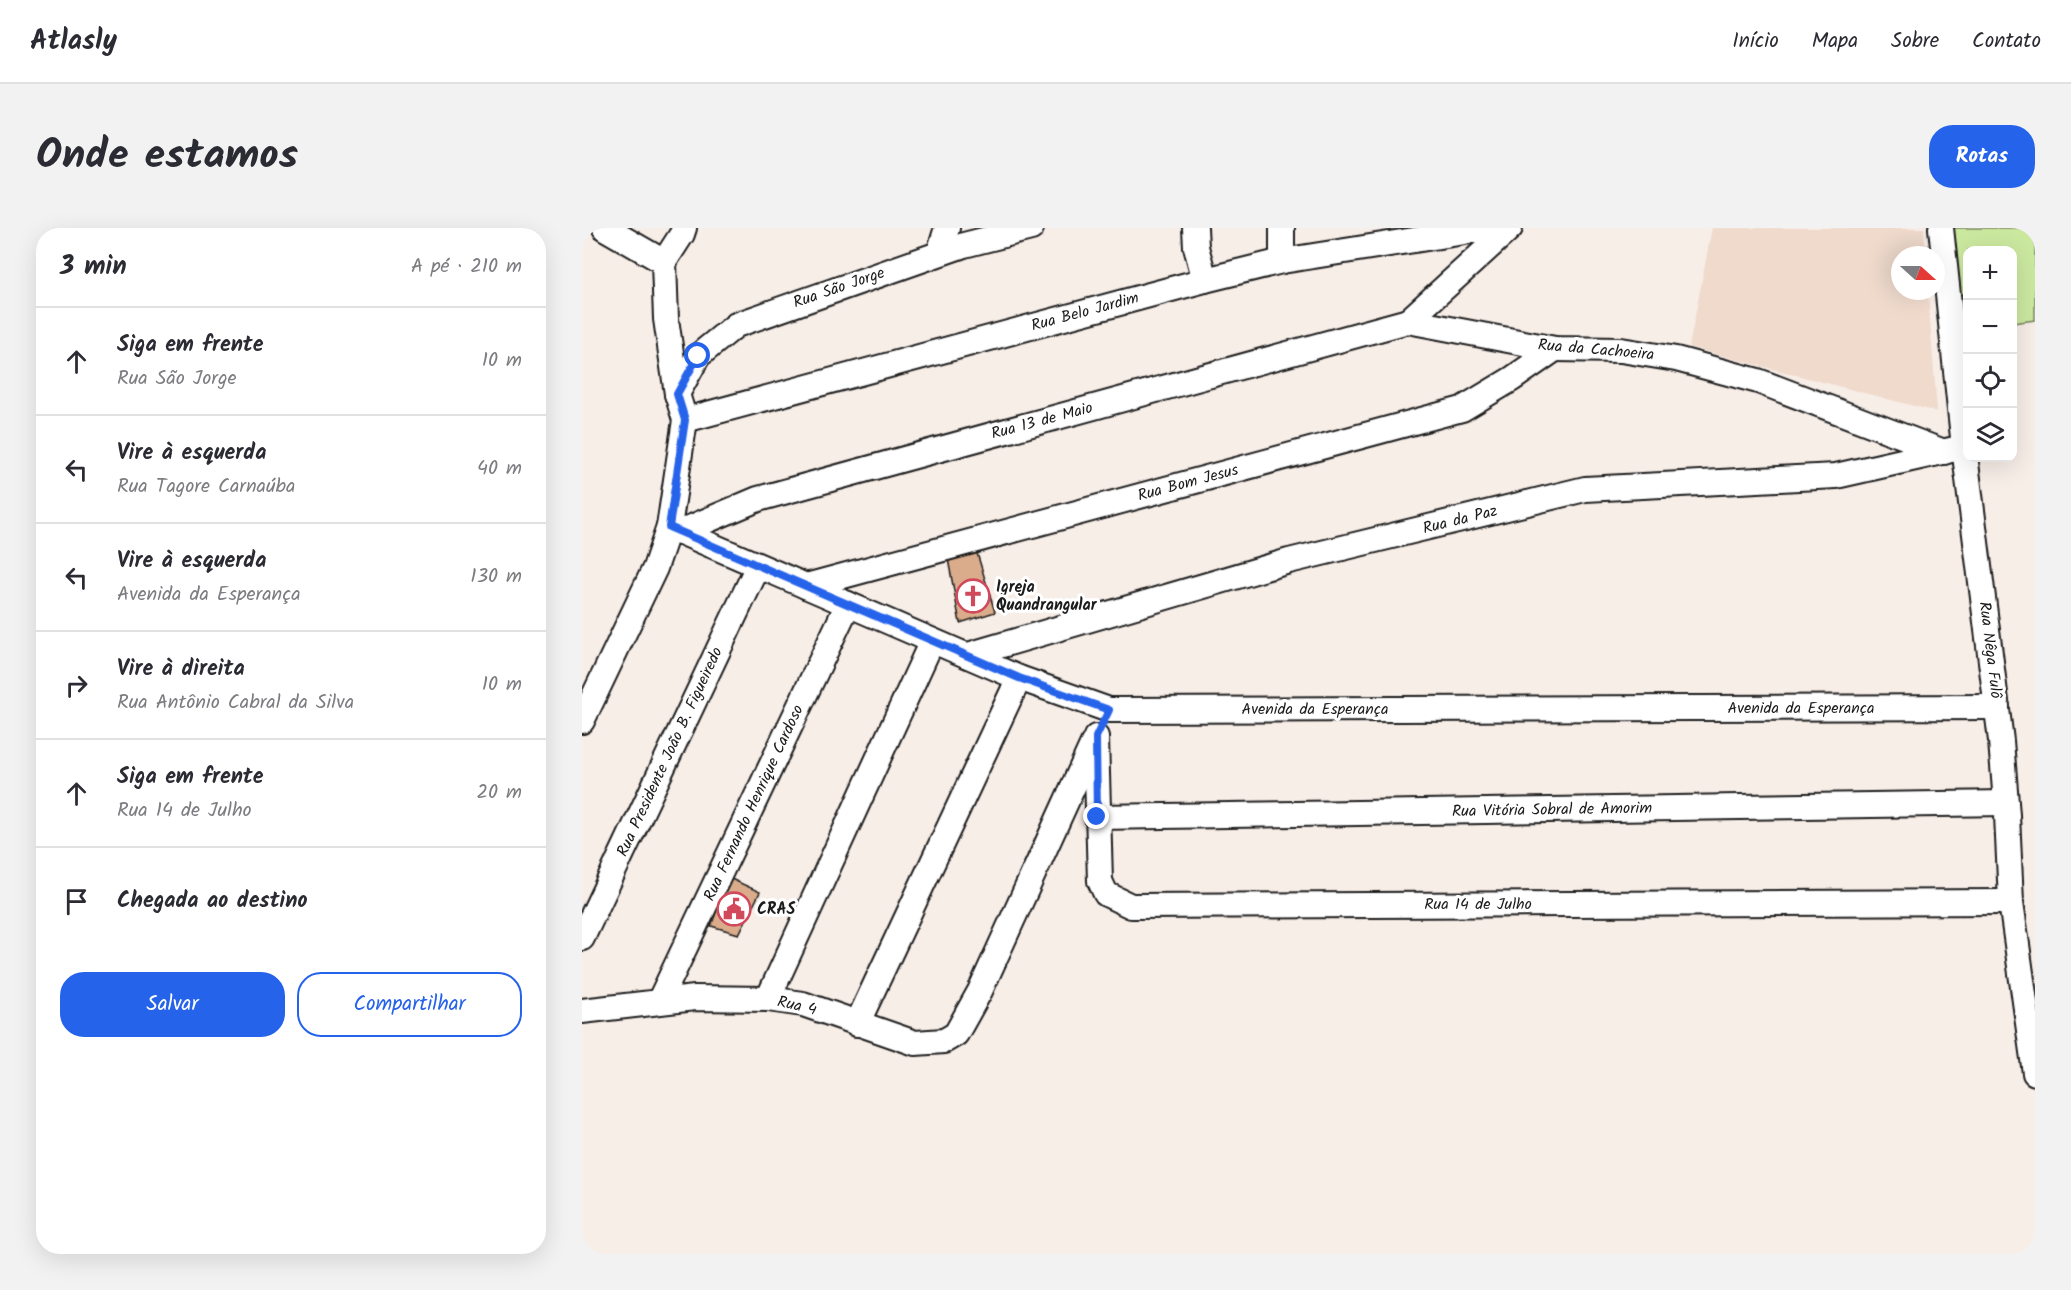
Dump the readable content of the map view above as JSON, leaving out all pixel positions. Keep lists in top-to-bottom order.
{
  "streets": {
    "street": [
      "Rua São Jorge",
      "Rua Belo Jardim",
      "Rua da Cachoeira",
      "Rua 13 de Maio",
      "Rua Bom Jesus",
      "Rua da Paz",
      "Rua Nêga Fulô",
      "Avenida da Esperança",
      "Rua Presidente João B. Figueiredo",
      "Rua Fernando Henrique Cardoso",
      "Rua Vitória Sobral de Amorim",
      "Rua 14 de Julho",
      "Rua 4"
    ]
  },
  "crossings": [
    ["Rua da Cachoeira", "Rua 13 de Maio"],
    ["Rua da Cachoeira", "Rua Bom Jesus"],
    ["Rua da Cachoeira", "Rua da Paz"],
    ["Rua da Cachoeira", "Rua Nêga Fulô"],
    ["Rua 13 de Maio", "Avenida da Esperança"],
    ["Rua Bom Jesus", "Avenida da Esperança"],
    ["Rua da Paz", "Rua Nêga Fulô"],
    ["Rua da Paz", "Avenida da Esperança"],
    ["Rua Nêga Fulô", "Avenida da Esperança"],
    ["Rua Nêga Fulô", "Rua Vitória Sobral de Amorim"],
    ["Rua Nêga Fulô", "Rua 14 de Julho"],
    ["Avenida da Esperança", "Rua Presidente João B. Figueiredo"],
    ["Avenida da Esperança", "Rua Fernando Henrique Cardoso"],
    ["Avenida da Esperança", "Rua 4"],
    ["Rua Fernando Henrique Cardoso", "Rua 4"],
    ["Rua Vitória Sobral de Amorim", "Rua 14 de Julho"],
    ["Rua 14 de Julho", "Rua 4"]
  ],
  "places": {
    "church": ["Igreja Quandrangular"],
    "public building": ["CRAS"]
  },
  "north": "right",
  "page": {
    "header": "Atlasly",
    "nav": [
      "Início",
      "Mapa",
      "Sobre",
      "Contato"
    ],
    "title": "Onde estamos",
    "buttons": [
      "Rotas",
      ["Salvar", "Compartilhar"]
    ],
    "heading": ["3 min", "A pé · 210 m"],
    "map_buttons": ["+", "−"],
    "list": [
      ["Siga em frente", "Rua São Jorge", "10 m"],
      ["Vire à esquerda", "Rua Tagore Carnaúba", "40 m"],
      ["Vire à esquerda", "Avenida da Esperança", "130 m"],
      ["Vire à direita", "Rua Antônio Cabral da Silva", "10 m"],
      ["Siga em frente", "Rua 14 de Julho", "20 m"],
      "Chegada ao destino"
    ]
  }
}
